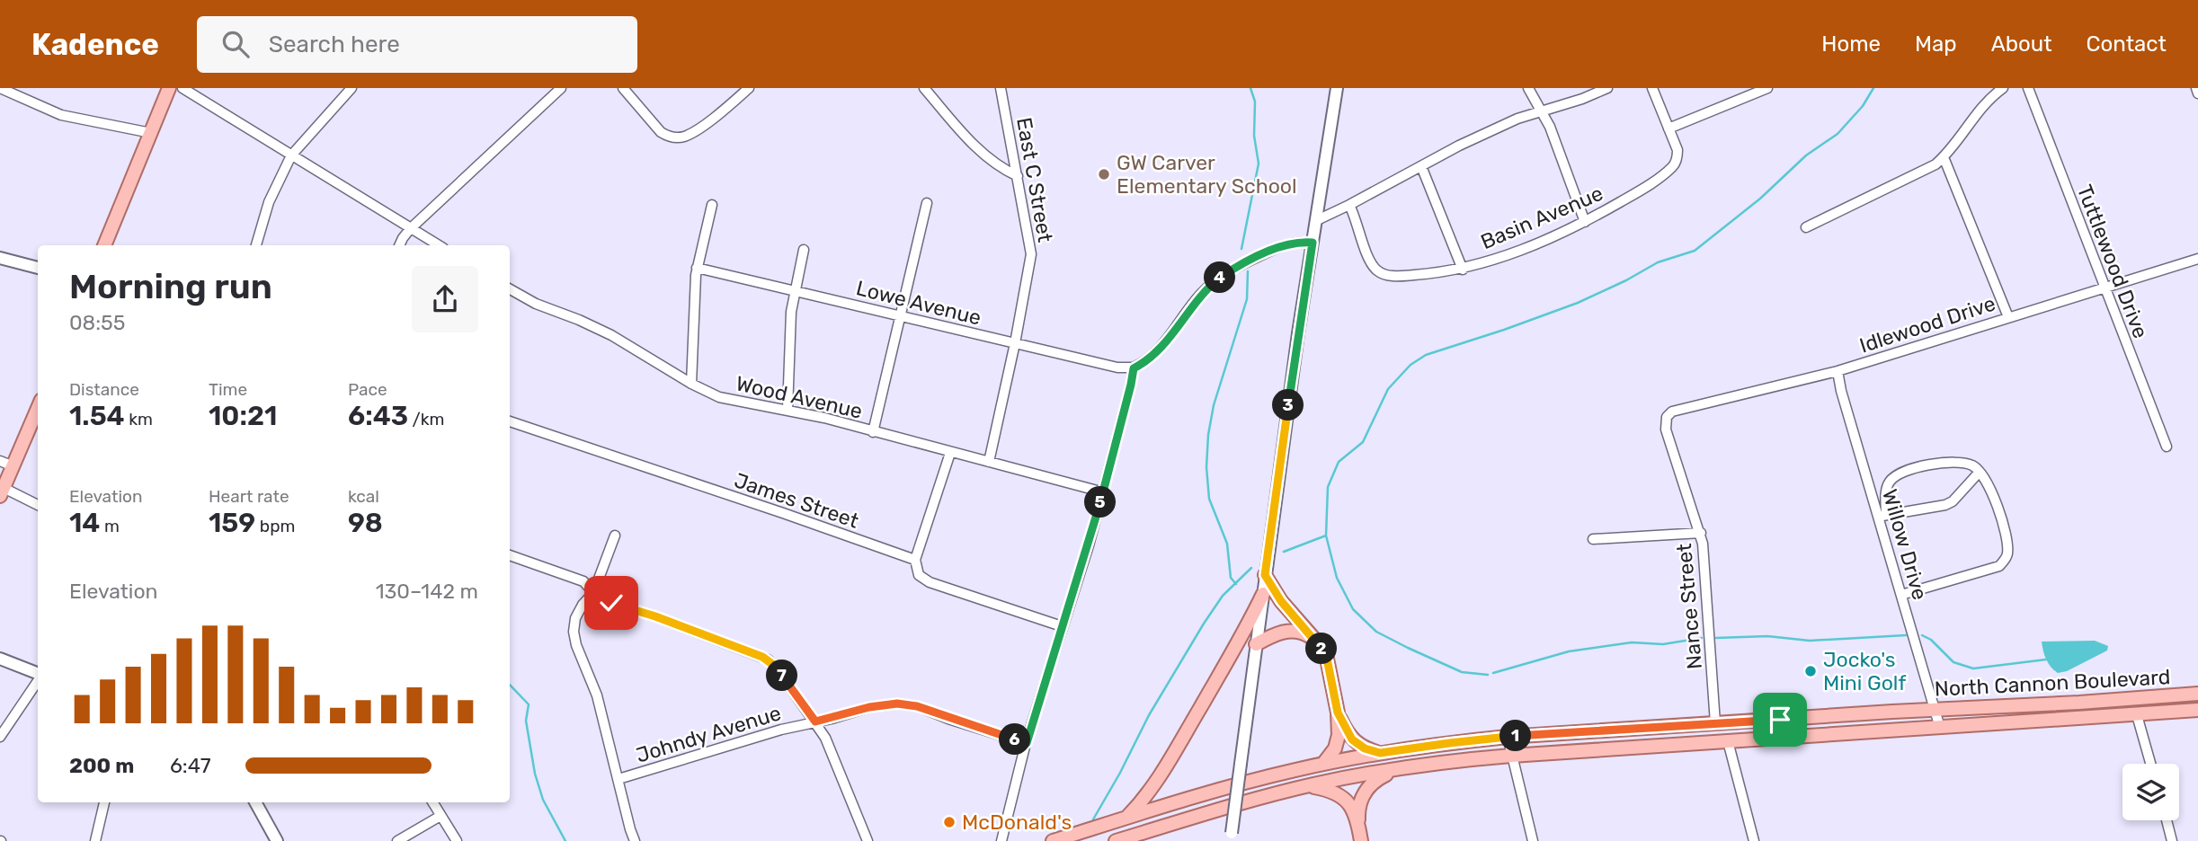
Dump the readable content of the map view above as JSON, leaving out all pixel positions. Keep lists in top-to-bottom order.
{
  "streets": {
    "main road": ["North Cannon Boulevard"],
    "street": [
      "East C Street",
      "Basin Avenue",
      "Tuttlewood Drive",
      "Lowe Avenue",
      "Idlewood Drive",
      "Wood Avenue",
      "James Street",
      "Willow Drive",
      "Nance Street",
      "Johndy Avenue"
    ]
  },
  "crossings": [
    ["East C Street", "Lowe Avenue"],
    ["East C Street", "Wood Avenue"],
    ["Tuttlewood Drive", "Idlewood Drive"],
    ["Idlewood Drive", "Willow Drive"],
    ["Idlewood Drive", "Nance Street"],
    ["Willow Drive", "North Cannon Boulevard"],
    ["Nance Street", "North Cannon Boulevard"]
  ],
  "places": ["GW Carver Elementary School", "Jocko's Mini Golf", "McDonald's"],
  "page": {
    "header": "Kadence",
    "search": "Search here",
    "nav": [
      "Home",
      "Map",
      "About",
      "Contact"
    ],
    "heading": ["Morning run", "08:55"],
    "pins": [
      "4",
      "3",
      "5",
      "2",
      "7",
      "1",
      "6"
    ],
    "stats": [
      ["Distance", "1.54 km"],
      ["Time", "10:21"],
      ["Pace", "6:43 /km"],
      ["Elevation", "14 m"],
      ["Heart rate", "159 bpm"],
      ["kcal", "98"]
    ],
    "chart": ["Elevation", "130–142 m"],
    "list": [
      {
        "name": "200 m",
        "note": "6:47"
      }
    ]
  }
}
